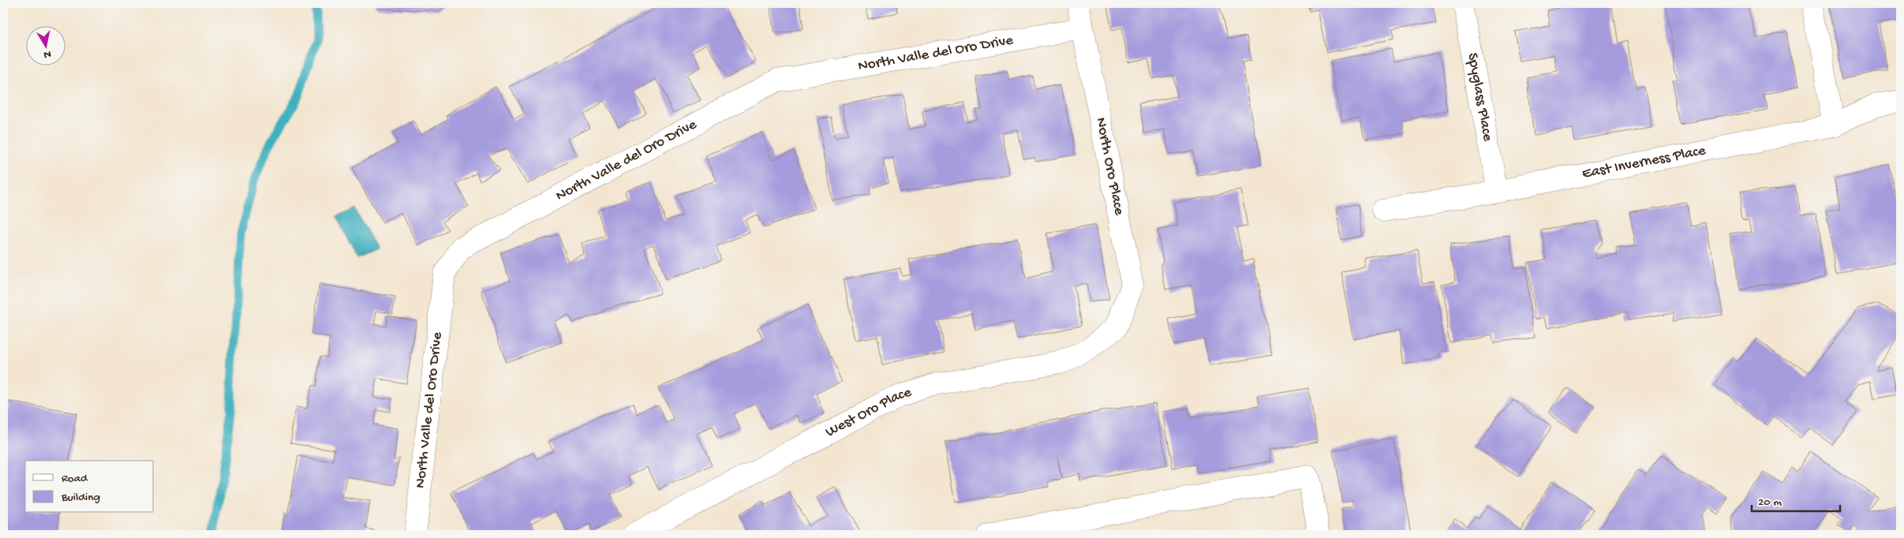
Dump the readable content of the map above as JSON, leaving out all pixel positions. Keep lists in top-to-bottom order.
{
  "streets": {
    "street": [
      "North Valle del Oro Drive",
      "Spyglass Place",
      "East Inverness Place",
      "North Oro Place",
      "West Oro Place"
    ]
  },
  "crossings": [
    ["North Valle del Oro Drive", "North Oro Place"],
    ["Spyglass Place", "East Inverness Place"],
    ["North Oro Place", "West Oro Place"]
  ],
  "legend": ["Road", "Building"],
  "scale_bar": "20 m",
  "north": "bottom"
}
